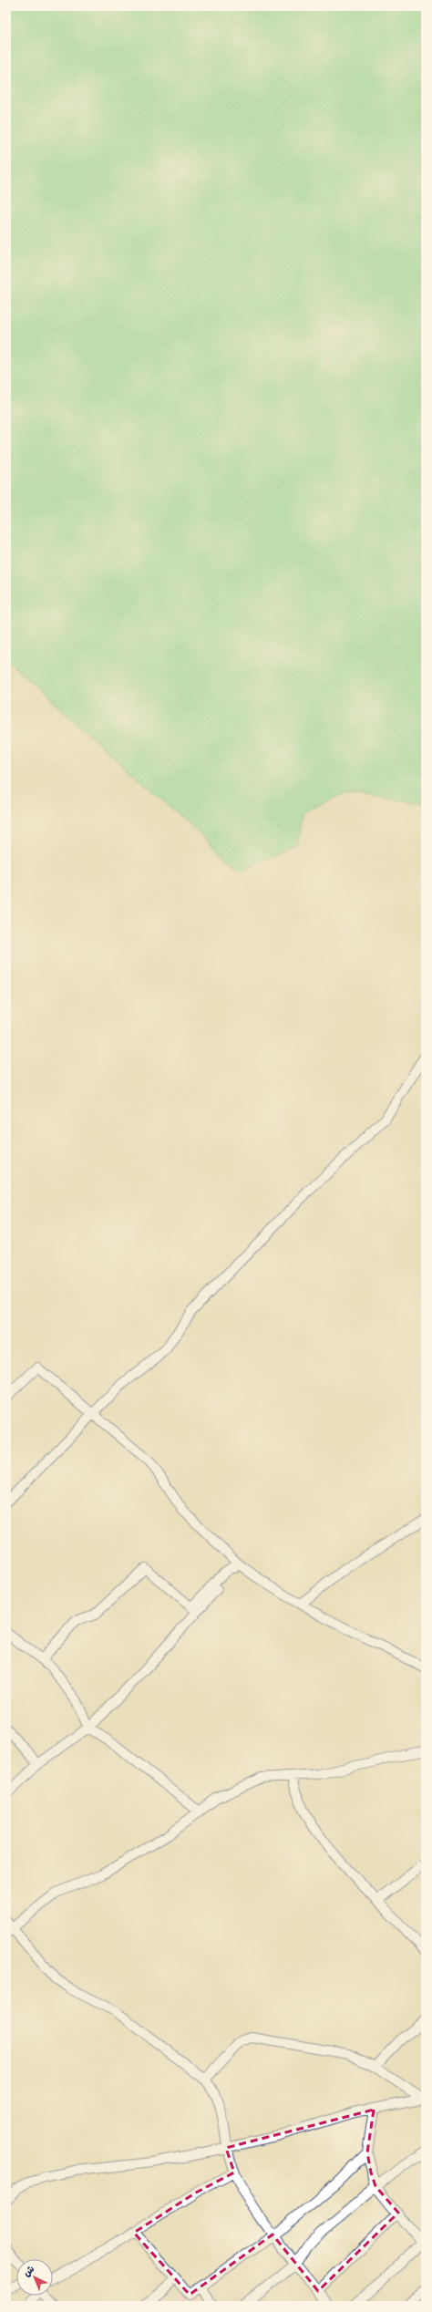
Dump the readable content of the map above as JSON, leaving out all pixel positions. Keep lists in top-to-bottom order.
{
  "north": "top left"
}
